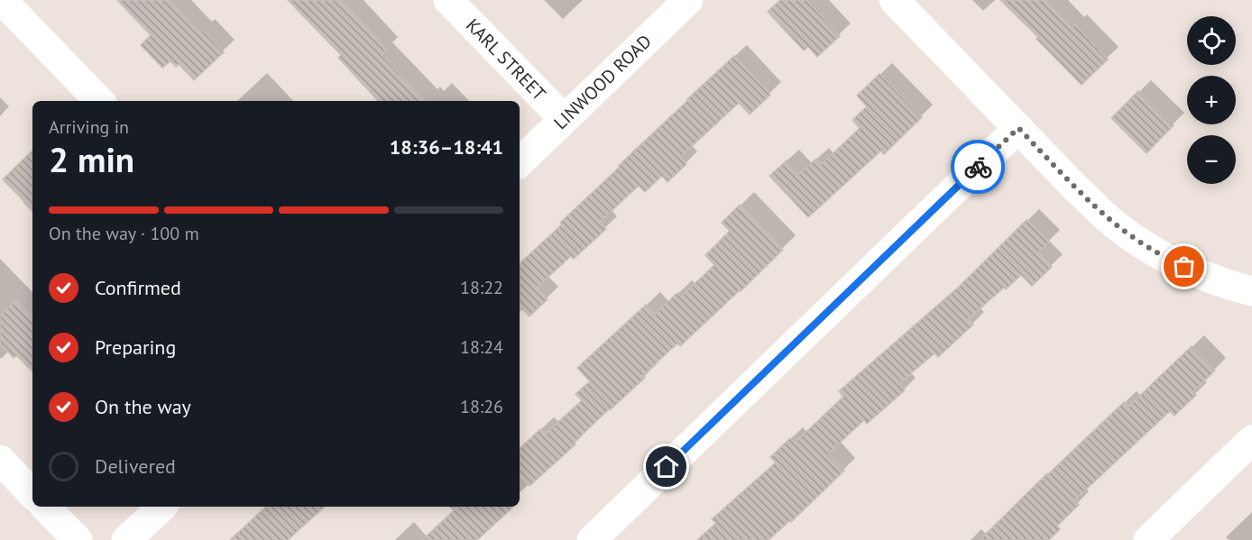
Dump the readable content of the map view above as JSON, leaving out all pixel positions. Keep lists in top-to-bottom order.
{
  "streets": {
    "street": ["KARL STREET", "LINWOOD ROAD"]
  },
  "crossings": [
    ["KARL STREET", "LINWOOD ROAD"]
  ],
  "page": {
    "map_buttons": ["+", "−"],
    "heading": ["2 min", "Arriving in", "18:36–18:41"],
    "bar": "On the way · 100 m",
    "list": [
      ["Confirmed", "18:22"],
      ["Preparing", "18:24"],
      ["On the way", "18:26"],
      "Delivered"
    ]
  }
}
